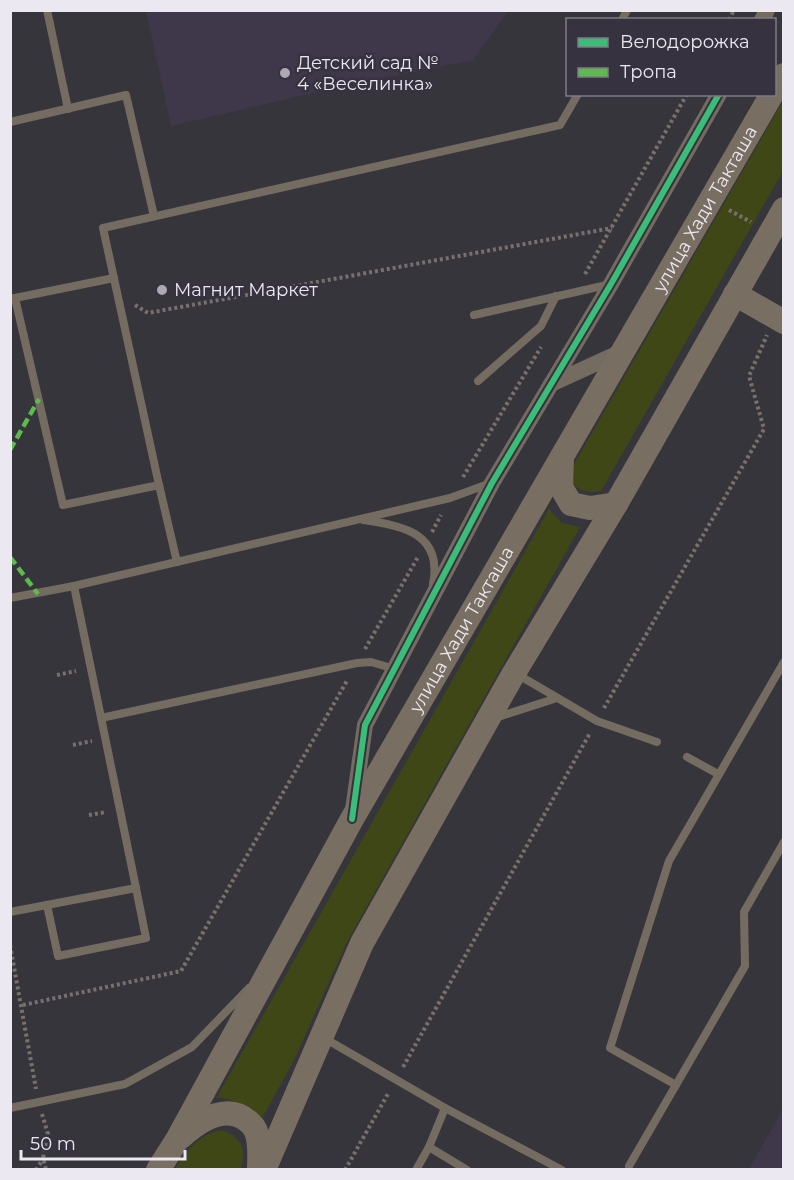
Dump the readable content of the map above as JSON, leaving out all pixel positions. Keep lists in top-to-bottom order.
{
  "streets": {
    "main road": ["улица Хади Такташа"]
  },
  "places": ["Детский сад № 4 «Веселинка»", "Магнит Маркет"],
  "legend": ["Велодорожка", "Тропа"],
  "scale_bar": "50 m"
}
